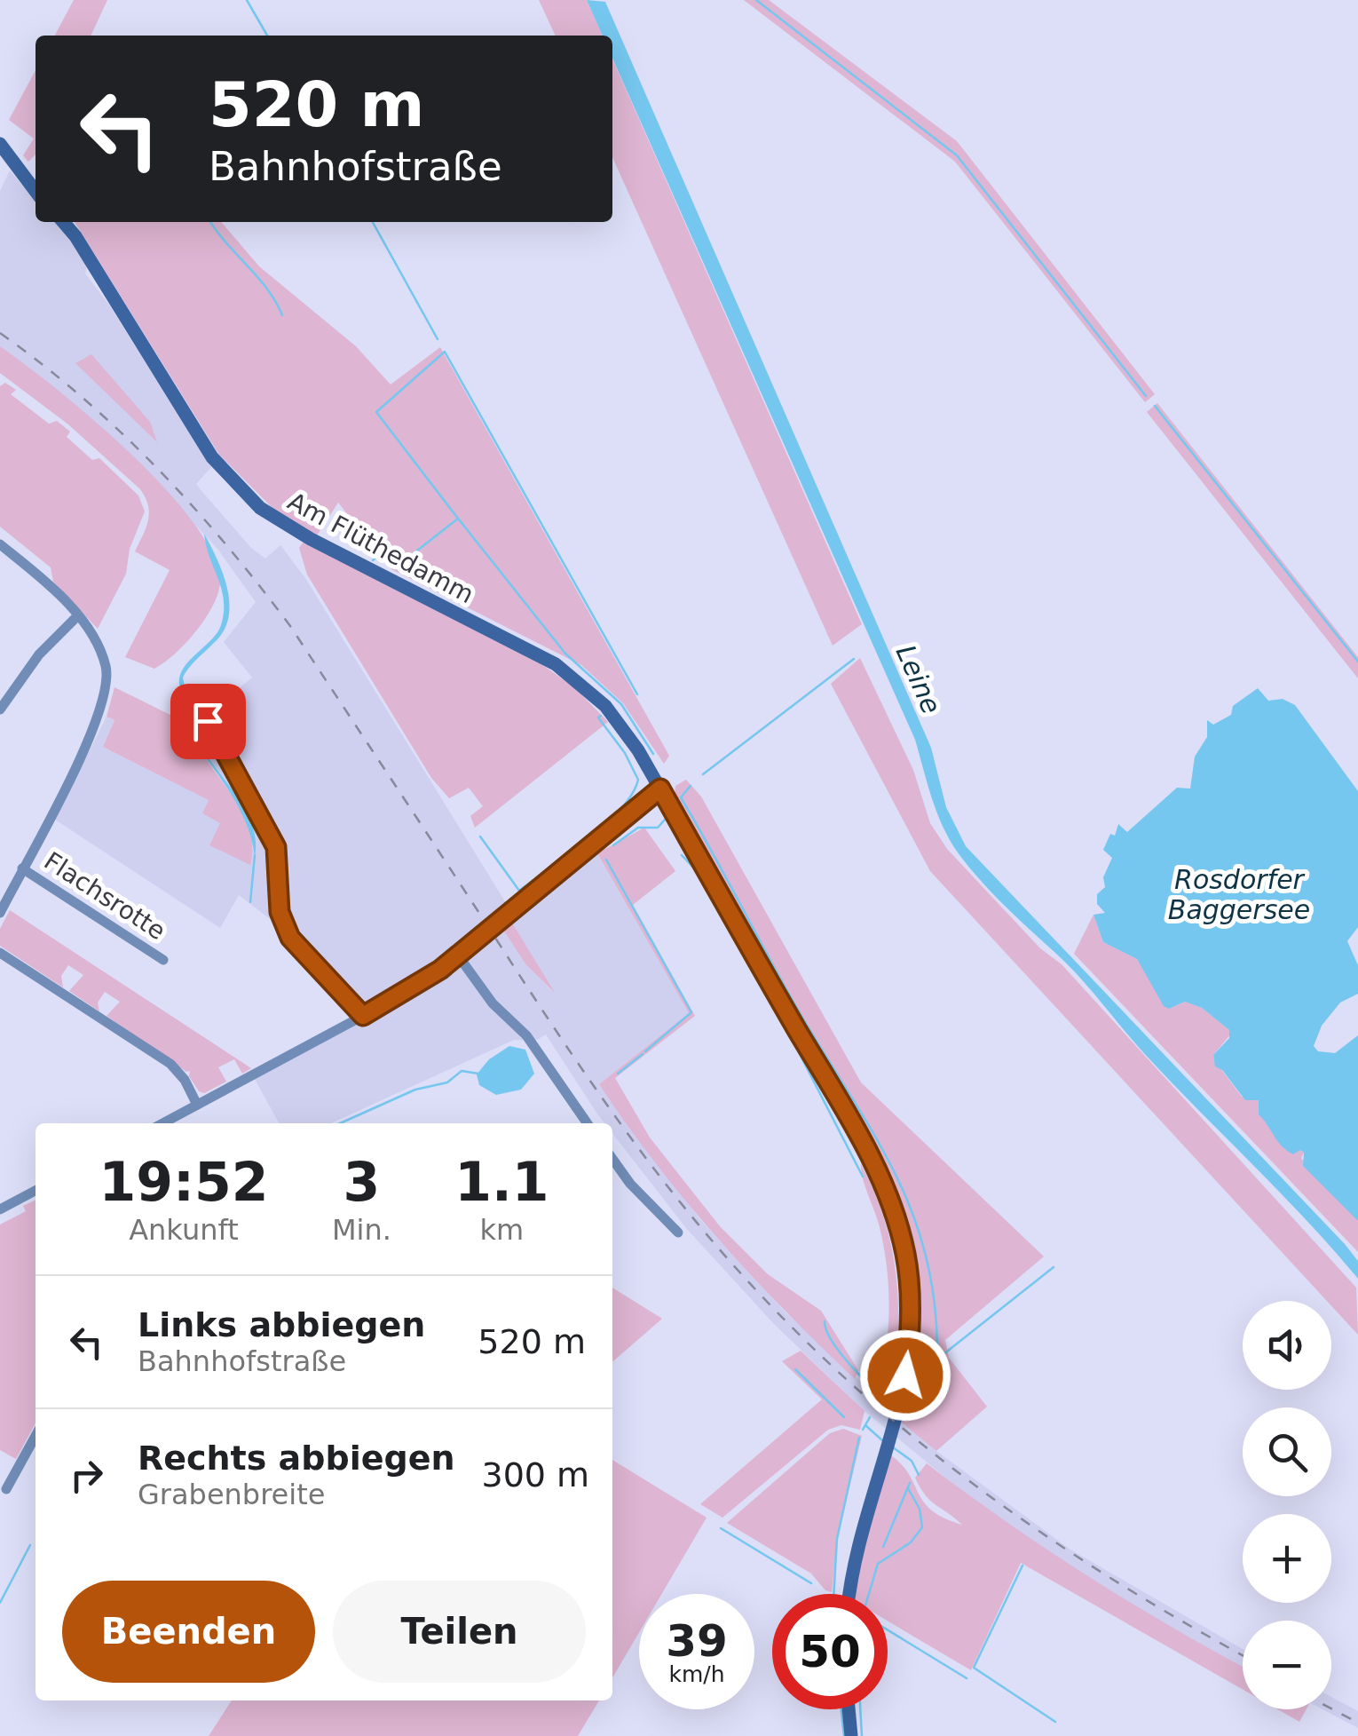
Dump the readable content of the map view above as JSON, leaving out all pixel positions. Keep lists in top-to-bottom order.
{
  "streets": {
    "main road": ["Am Flüthedamm"],
    "street": ["Flachsrotte"]
  },
  "water": ["Leine", "Rosdorfer Baggersee"],
  "page": {
    "turn": ["520 m", "Bahnhofstraße"],
    "eta": [
      "19:52",
      "Ankunft",
      "3",
      "Min.",
      "1.1",
      "km"
    ],
    "list": [
      {
        "name": "Links abbiegen",
        "note": "Bahnhofstraße",
        "value": "520 m"
      },
      {
        "name": "Rechts abbiegen",
        "note": "Grabenbreite",
        "value": "300 m"
      }
    ],
    "map_buttons": ["+", "−"],
    "buttons": ["Beenden", "Teilen"],
    "speed": "39 km/h",
    "limit": "50"
  }
}
